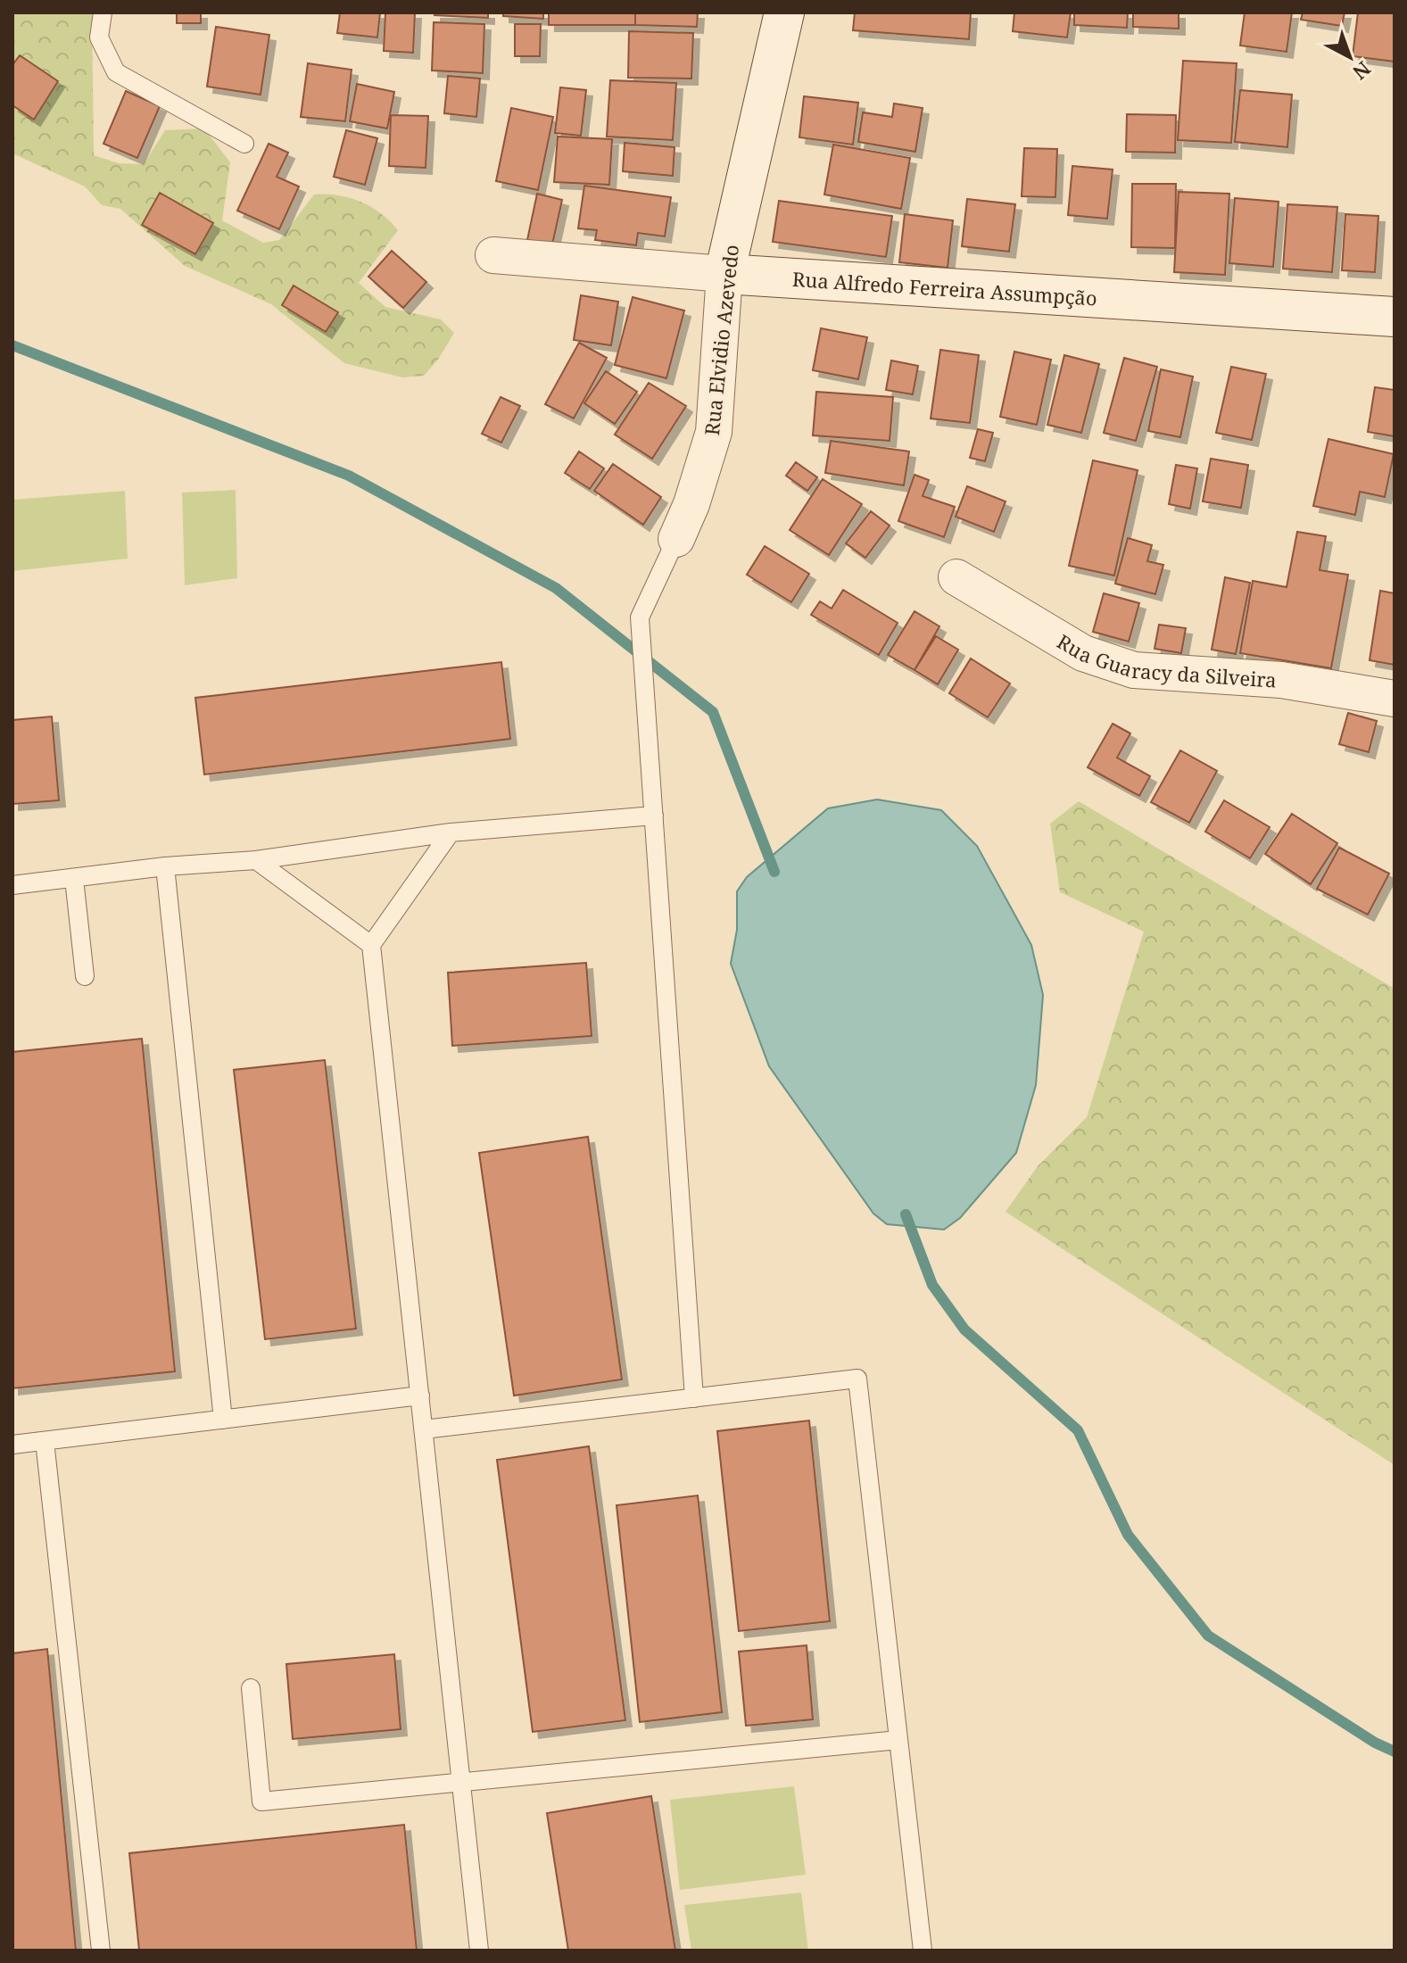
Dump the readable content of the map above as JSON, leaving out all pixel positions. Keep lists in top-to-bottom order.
{
  "streets": {
    "street": ["Rua Alfredo Ferreira Assumpção", "Rua Elvidio Azevedo", "Rua Guaracy da Silveira"]
  },
  "crossings": [
    ["Rua Alfredo Ferreira Assumpção", "Rua Elvidio Azevedo"]
  ],
  "north": "bottom right"
}
